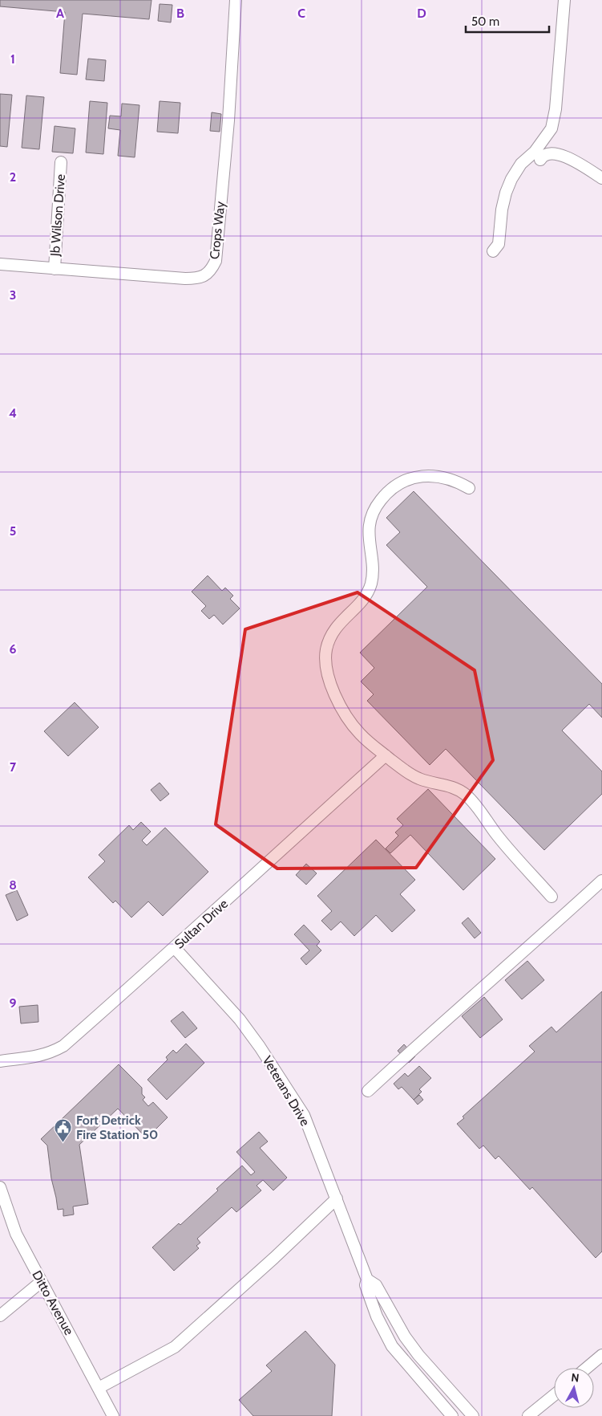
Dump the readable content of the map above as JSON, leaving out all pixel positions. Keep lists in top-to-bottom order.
{
  "streets": {
    "street": [
      "Jb Wilson Drive",
      "Crops Way",
      "Sultan Drive",
      "Veterans Drive",
      "Ditto Avenue"
    ]
  },
  "crossings": [
    ["Jb Wilson Drive", "Crops Way"],
    ["Sultan Drive", "Veterans Drive"]
  ],
  "places": {
    "public building": ["Fort Detrick Fire Station 50"]
  },
  "scale_bar": "50 m",
  "north": "top",
  "grid": {
    "columns": [
      "A",
      "B",
      "C",
      "D"
    ],
    "rows": [
      "1",
      "2",
      "3",
      "4",
      "5",
      "6",
      "7",
      "8",
      "9"
    ]
  }
}
